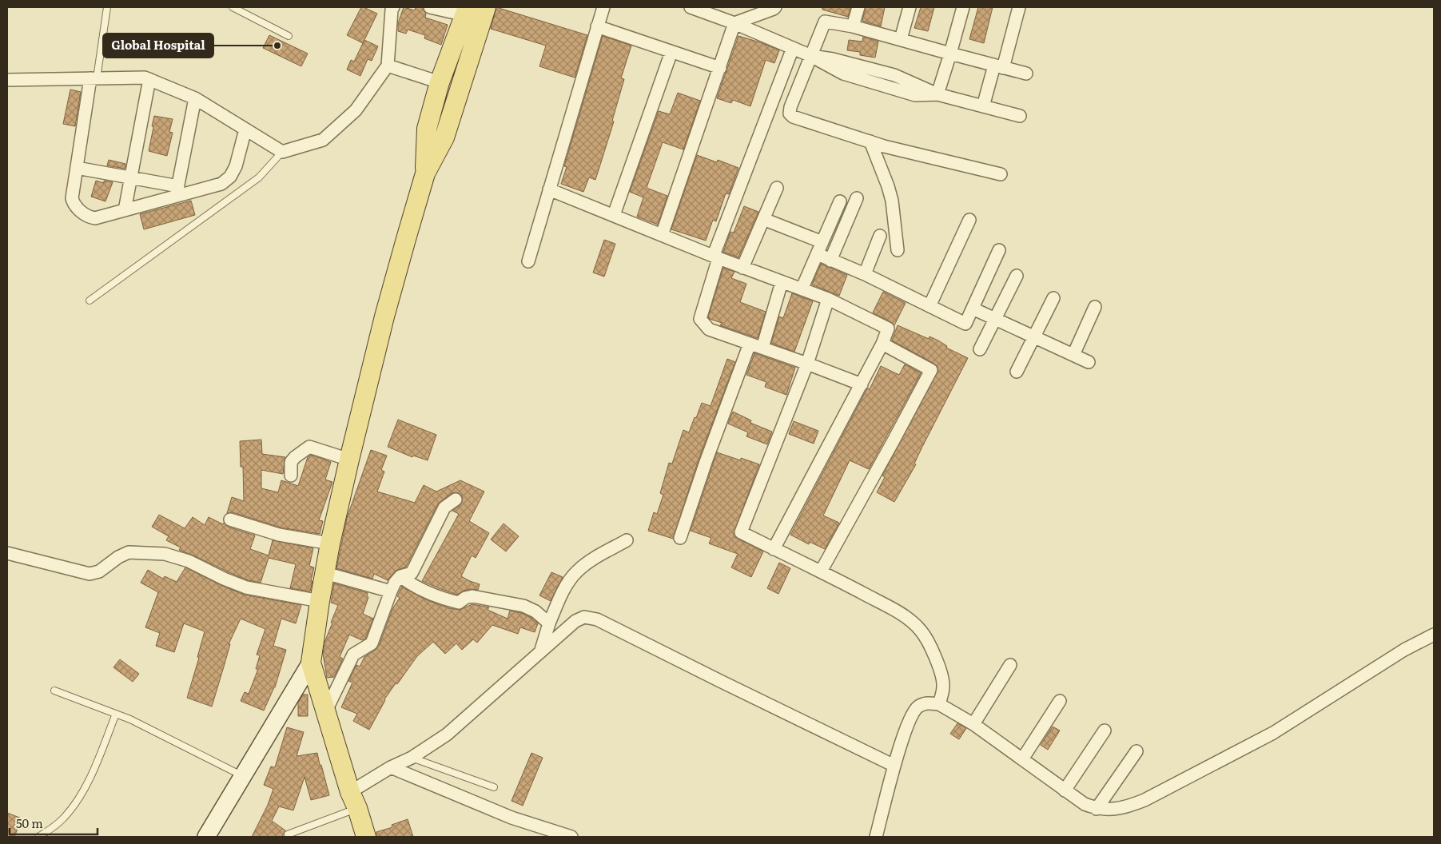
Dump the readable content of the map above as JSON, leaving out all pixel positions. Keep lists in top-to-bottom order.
{
  "places": ["Global Hospital"],
  "scale_bar": "50 m"
}
